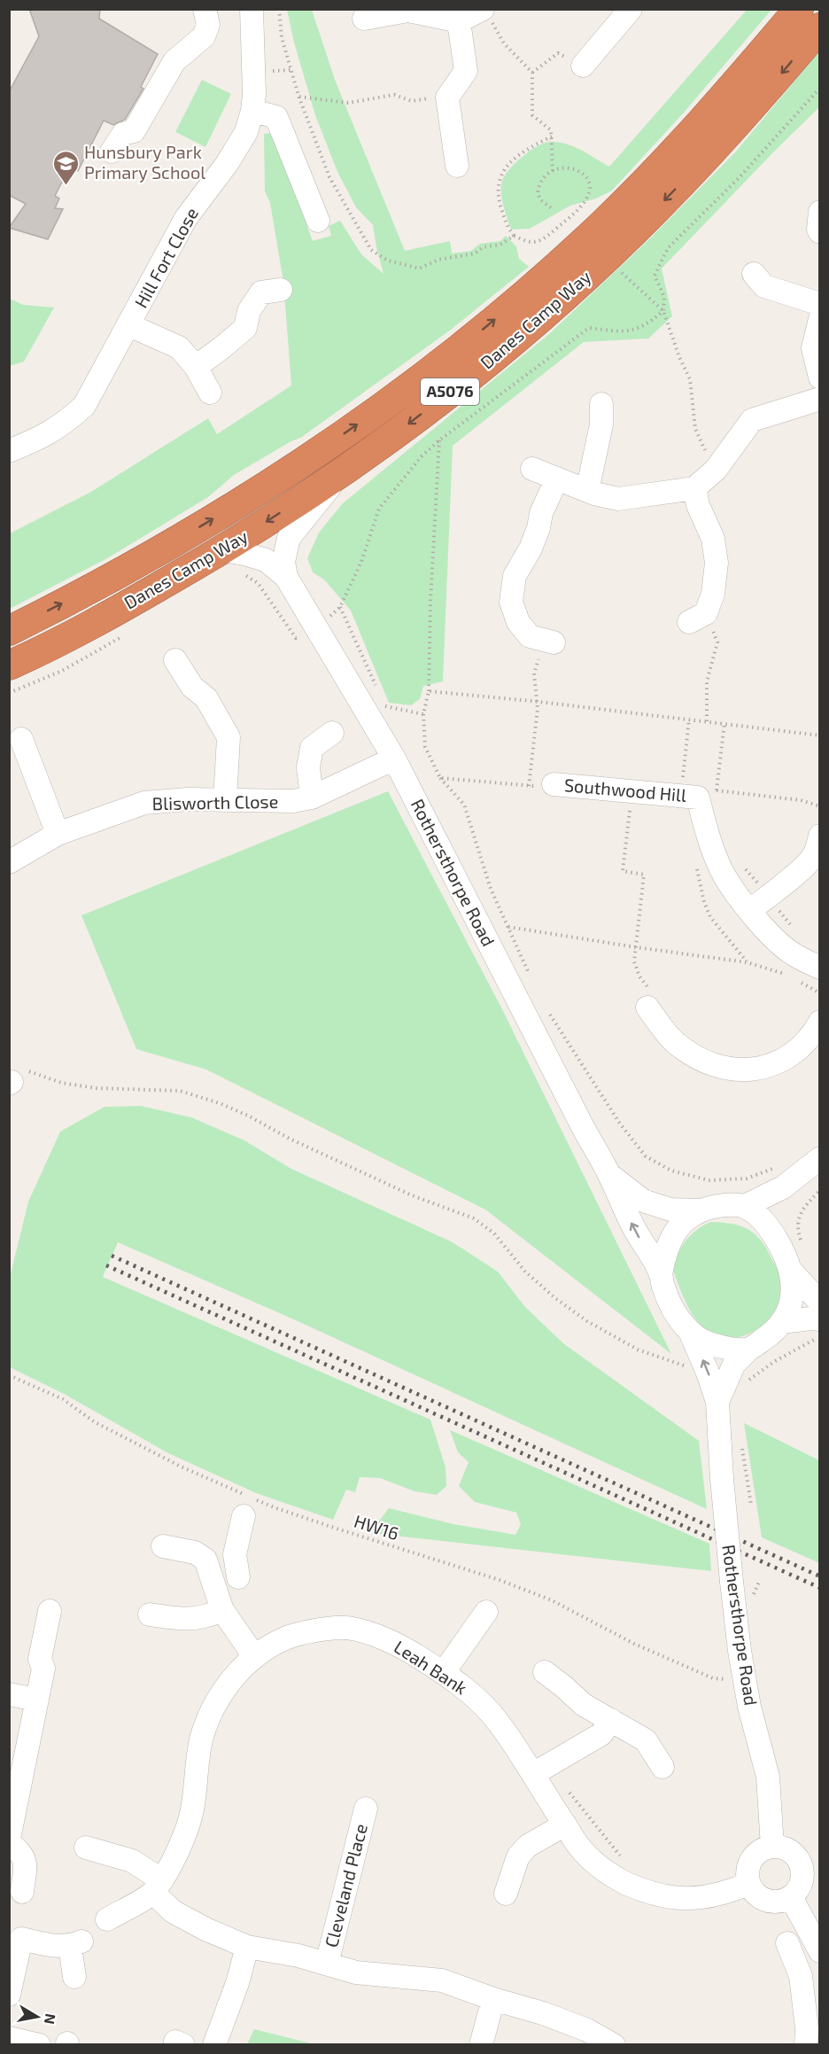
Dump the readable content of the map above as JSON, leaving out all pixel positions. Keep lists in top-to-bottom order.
{
  "streets": {
    "highway": ["Danes Camp Way", "A5076"],
    "street": [
      "Hill Fort Close",
      "Southwood Hill",
      "Blisworth Close",
      "Rothersthorpe Road",
      "Leah Bank",
      "Cleveland Place"
    ],
    "path": ["HW16"]
  },
  "crossings": [
    ["Danes Camp Way", "Rothersthorpe Road"],
    ["Blisworth Close", "Rothersthorpe Road"],
    ["Rothersthorpe Road", "HW16"],
    ["Rothersthorpe Road", "Leah Bank"]
  ],
  "places": {
    "school or university": ["Hunsbury Park Primary School"]
  },
  "north": "right"
}
